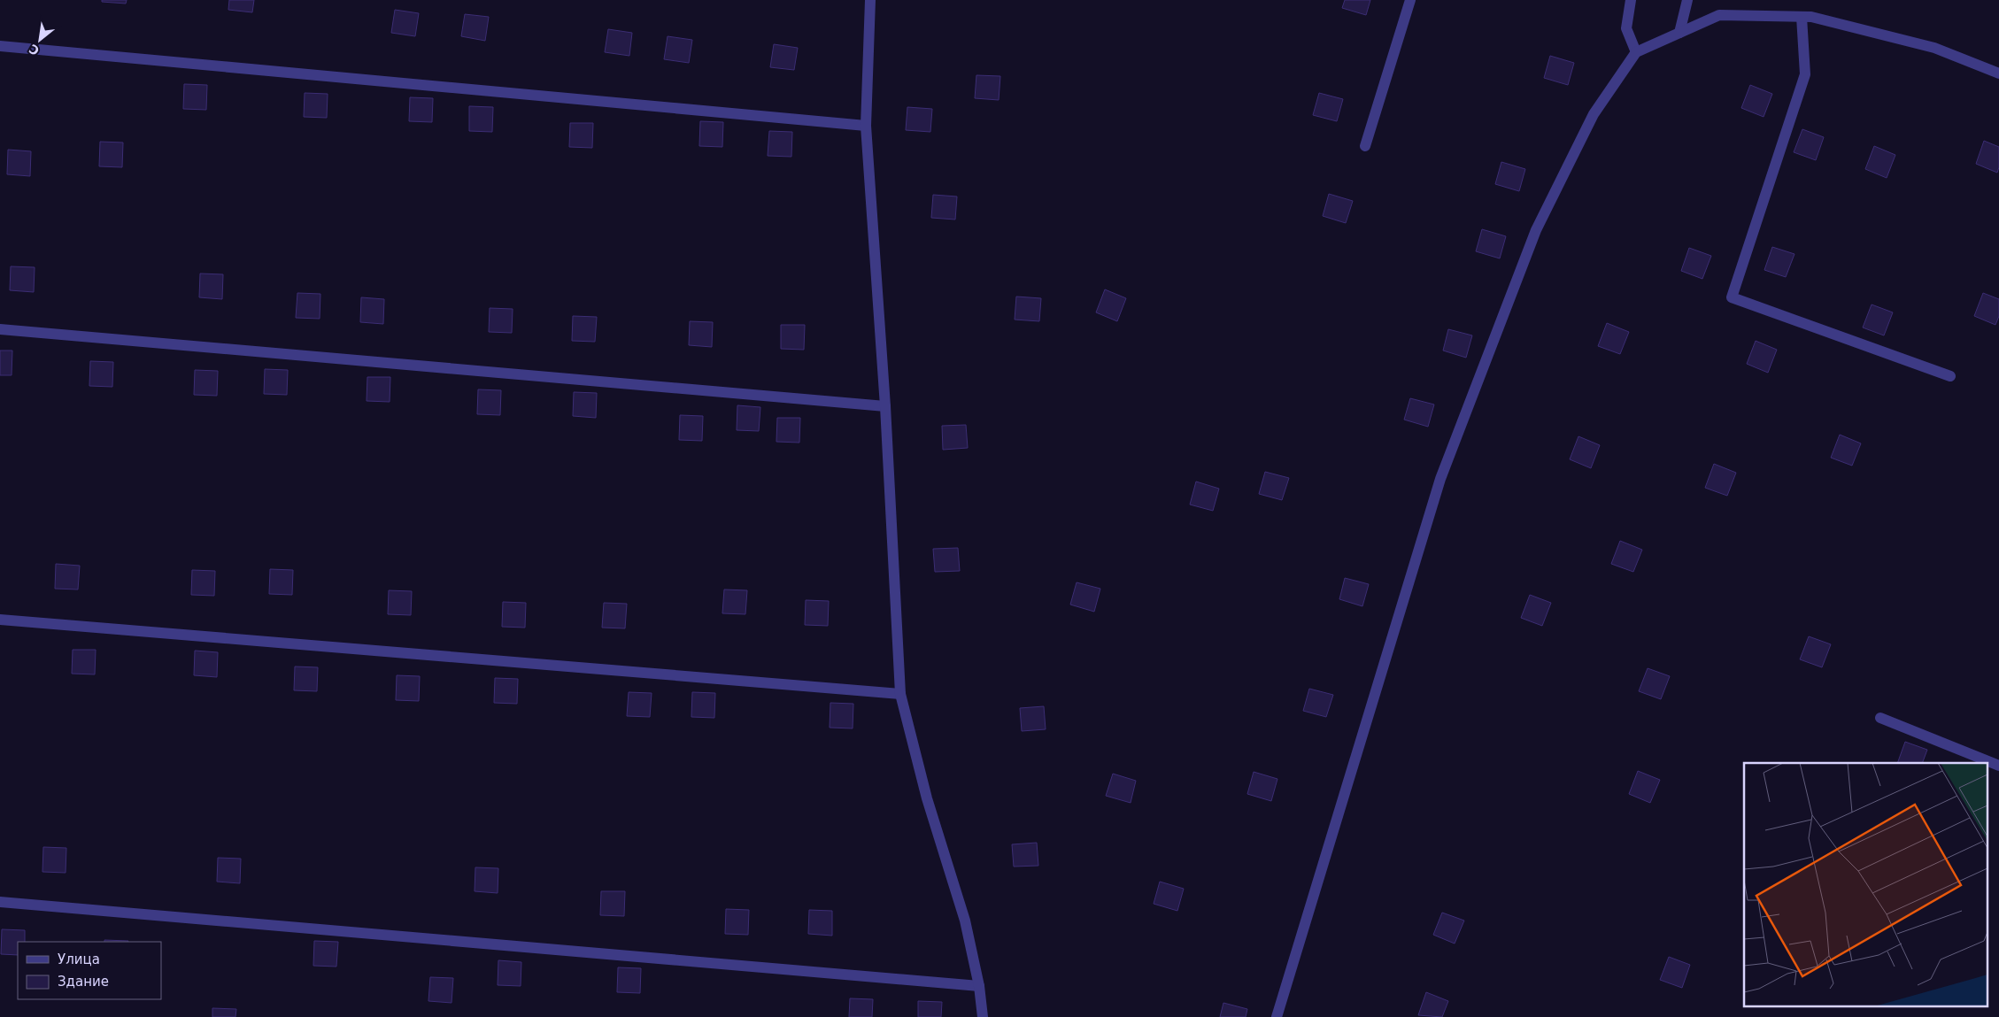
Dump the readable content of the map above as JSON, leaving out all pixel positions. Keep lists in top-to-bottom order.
{
  "legend": ["Улица", "Здание"],
  "north": "bottom left"
}
